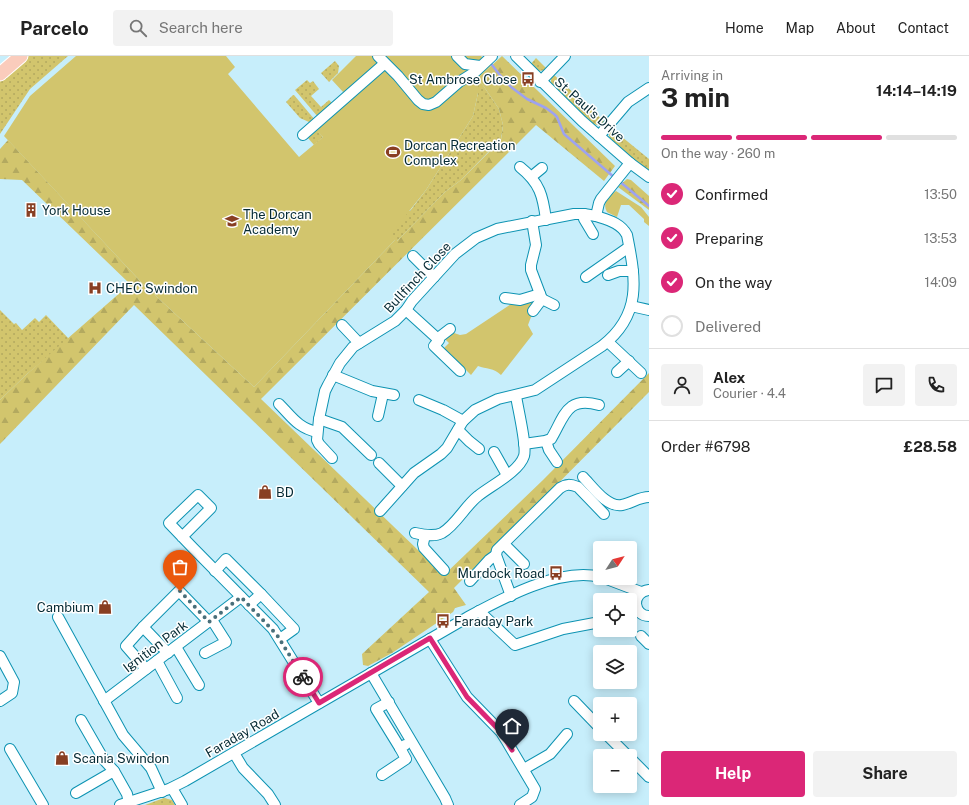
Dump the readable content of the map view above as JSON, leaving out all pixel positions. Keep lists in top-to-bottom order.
{
  "streets": {
    "street": [
      "St. Paul's Drive",
      "Bullfinch Close",
      "Ignition Park",
      "Faraday Road"
    ]
  },
  "places": {
    "bus stop": ["St Ambrose Close", "Murdock Road", "Faraday Park"],
    "sports": ["Dorcan Recreation Complex"],
    "building": ["York House"],
    "school or university": ["The Dorcan Academy"],
    "hospital": ["CHEC Swindon"],
    "shop": ["BD", "Cambium", "Scania Swindon"]
  },
  "north": "top right",
  "page": {
    "header": "Parcelo",
    "search": "Search here",
    "nav": [
      "Home",
      "Map",
      "About",
      "Contact"
    ],
    "heading": ["3 min", "Arriving in", "14:14–14:19"],
    "panel": [
      "Alex",
      "Courier · 4.4",
      "Order #6798",
      "£28.58"
    ],
    "bar": "On the way · 260 m",
    "list": [
      ["Confirmed", "13:50"],
      ["Preparing", "13:53"],
      ["On the way", "14:09"],
      "Delivered"
    ],
    "map_buttons": ["+", "−"],
    "buttons": ["Help", "Share"]
  }
}
